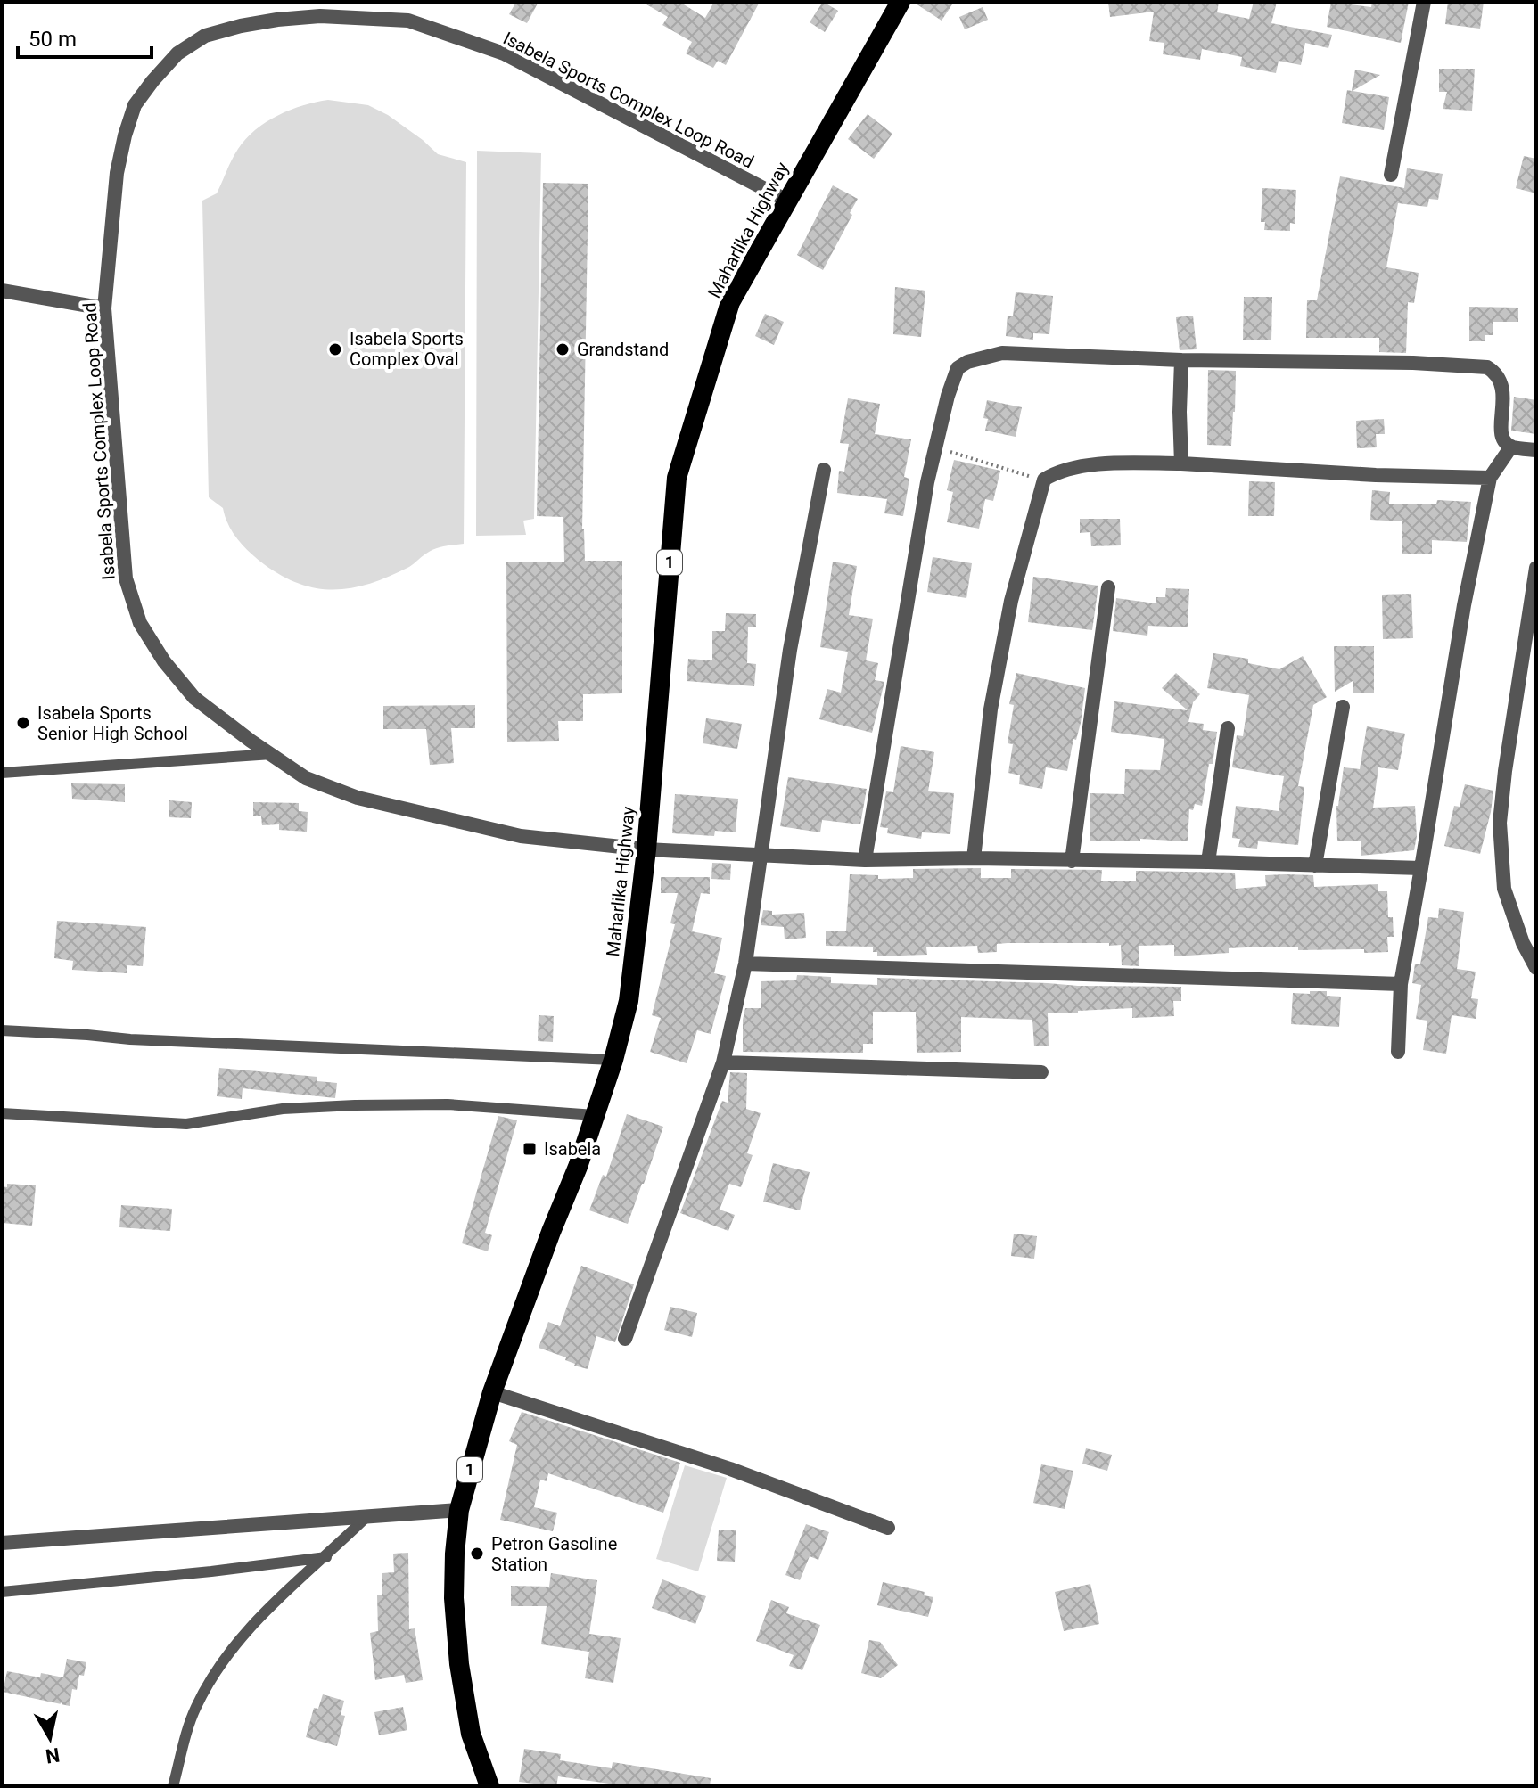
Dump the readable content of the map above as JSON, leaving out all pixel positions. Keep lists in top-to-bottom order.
{
  "streets": {
    "highway": ["Maharlika Highway", "1"],
    "street": ["Isabela Sports Complex Loop Road"]
  },
  "crossings": [
    ["Isabela Sports Complex Loop Road", "Maharlika Highway"]
  ],
  "places": {
    "other": [
      "Isabela Sports Complex Oval",
      "Grandstand",
      "Isabela Sports Senior High School",
      "Petron Gasoline Station"
    ],
    "transit": ["Isabela"]
  },
  "scale_bar": "50 m",
  "north": "bottom"
}
